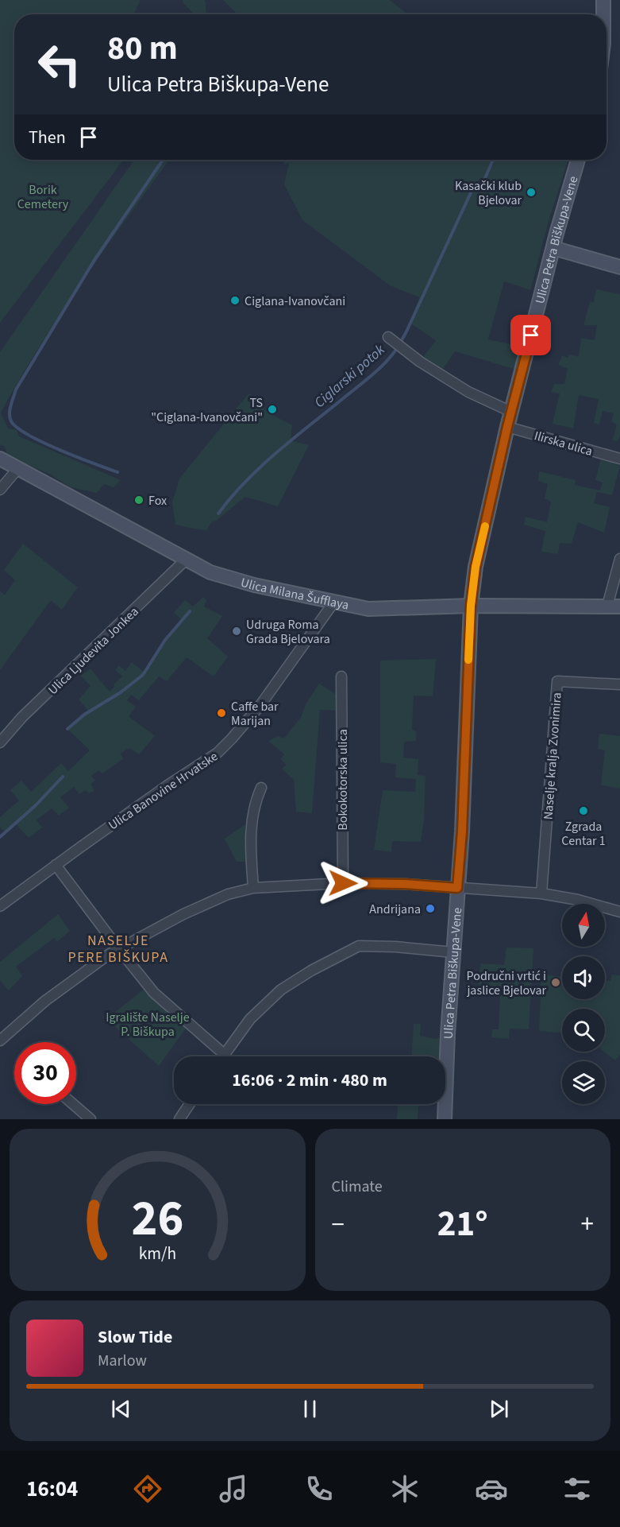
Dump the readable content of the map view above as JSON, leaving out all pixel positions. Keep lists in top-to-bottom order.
{
  "streets": {
    "main road": ["Ulica Petra Biškupa-Vene", "Ulica Milana Šufflaya"],
    "street": [
      "Ilirska ulica",
      "Ulica Ljudevita Jonkea",
      "Naselje kralja Zvonimira",
      "Bokokotorska ulica",
      "Ulica Banovine Hrvatske"
    ]
  },
  "crossings": [
    ["Ulica Petra Biškupa-Vene", "Ilirska ulica"],
    ["Ulica Petra Biškupa-Vene", "Ulica Milana Šufflaya"],
    ["Ulica Milana Šufflaya", "Ulica Ljudevita Jonkea"],
    ["Ulica Milana Šufflaya", "Ulica Banovine Hrvatske"]
  ],
  "districts": ["NASELJE PERE BIŠKUPA"],
  "water": ["Ciglarski potok"],
  "parks": ["Borik Cemetery", "Igralište Naselje P. Biškupa"],
  "places": [
    "Kasački klub Bjelovar",
    "Ciglana-Ivanovčani",
    "TS \"Ciglana-Ivanovčani\"",
    "Fox",
    "Udruga Roma Grada Bjelovara",
    "Caffe bar Marijan",
    "Zgrada Centar 1",
    "Andrijana",
    "Područni vrtić i jaslice Bjelovar"
  ],
  "north": "top",
  "page": {
    "turn": ["80 m", "Ulica Petra Biškupa-Vene"],
    "then": "Then",
    "limit": "30",
    "trip": "16:06 · 2 min · 480 m",
    "tile": "Climate",
    "heat": ["−", "21°", "+"],
    "song": ["Slow Tide", "Marlow"],
    "tabs": "16:04",
    "gauge": ["26", "km/h"]
  }
}
